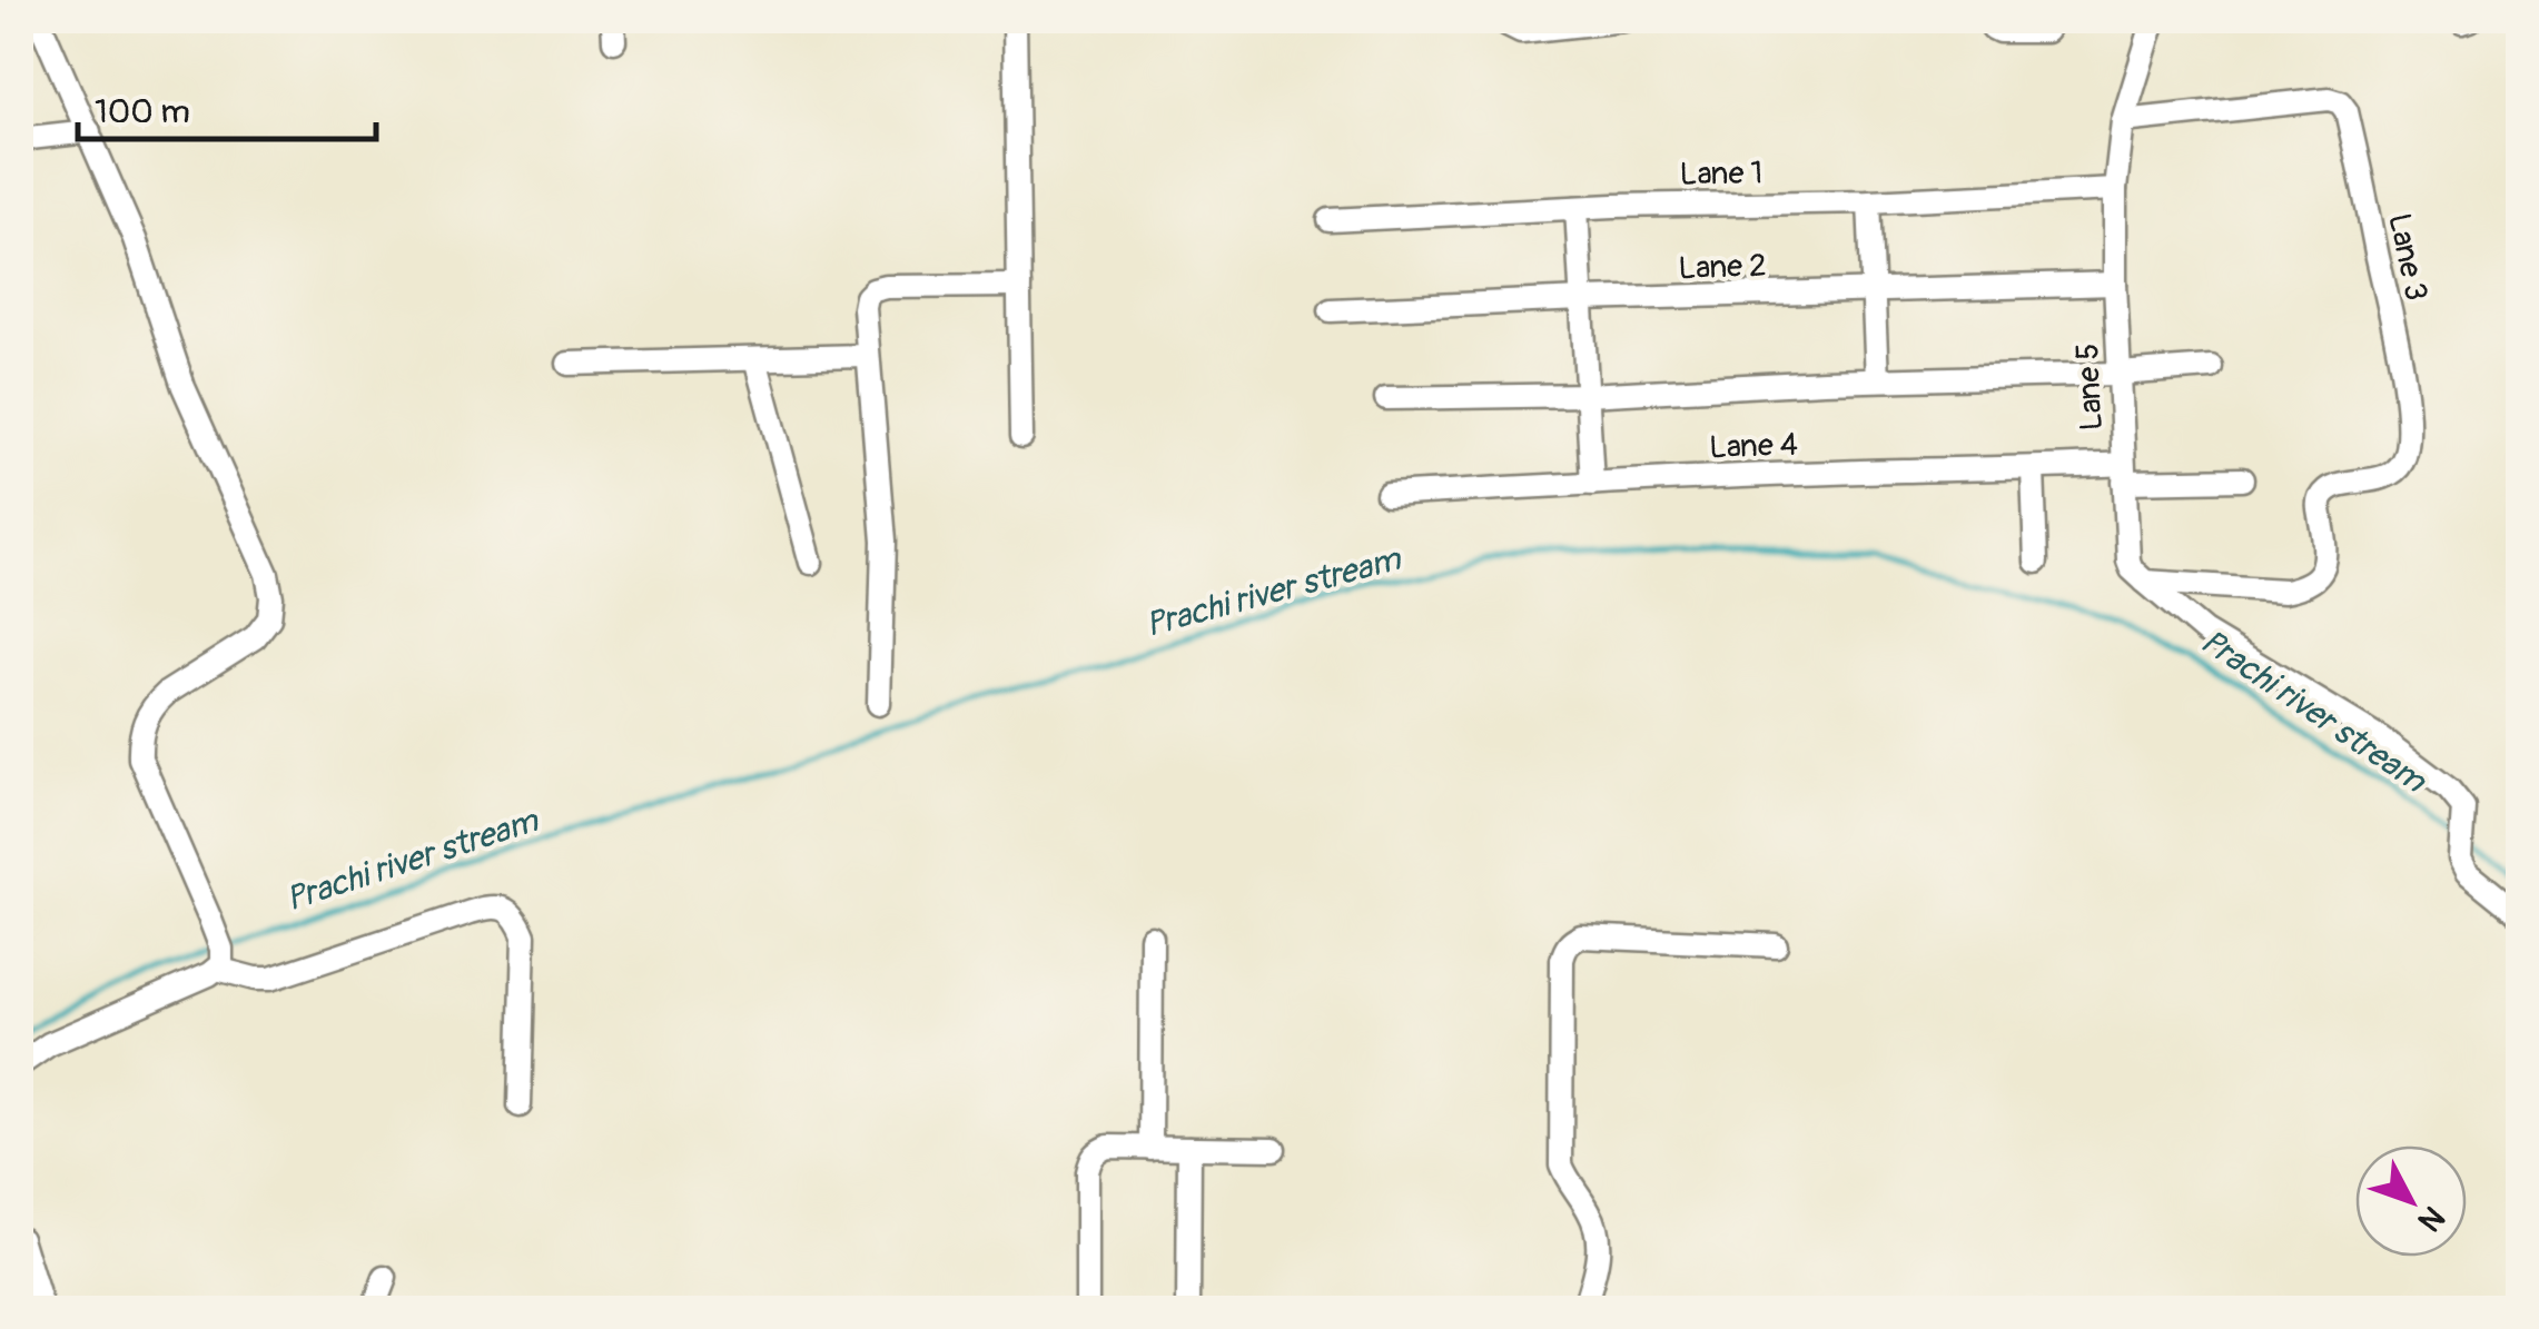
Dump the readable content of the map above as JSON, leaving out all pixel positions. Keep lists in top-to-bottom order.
{
  "streets": {
    "street": [
      "Lane 1",
      "Lane 3",
      "Lane 2",
      "Lane 5",
      "Lane 4"
    ]
  },
  "crossings": [
    ["Lane 1", "Lane 5"],
    ["Lane 3", "Lane 5"],
    ["Lane 2", "Lane 5"],
    ["Lane 5", "Lane 4"]
  ],
  "water": ["Prachi river stream"],
  "scale_bar": "100 m",
  "north": "bottom right"
}
